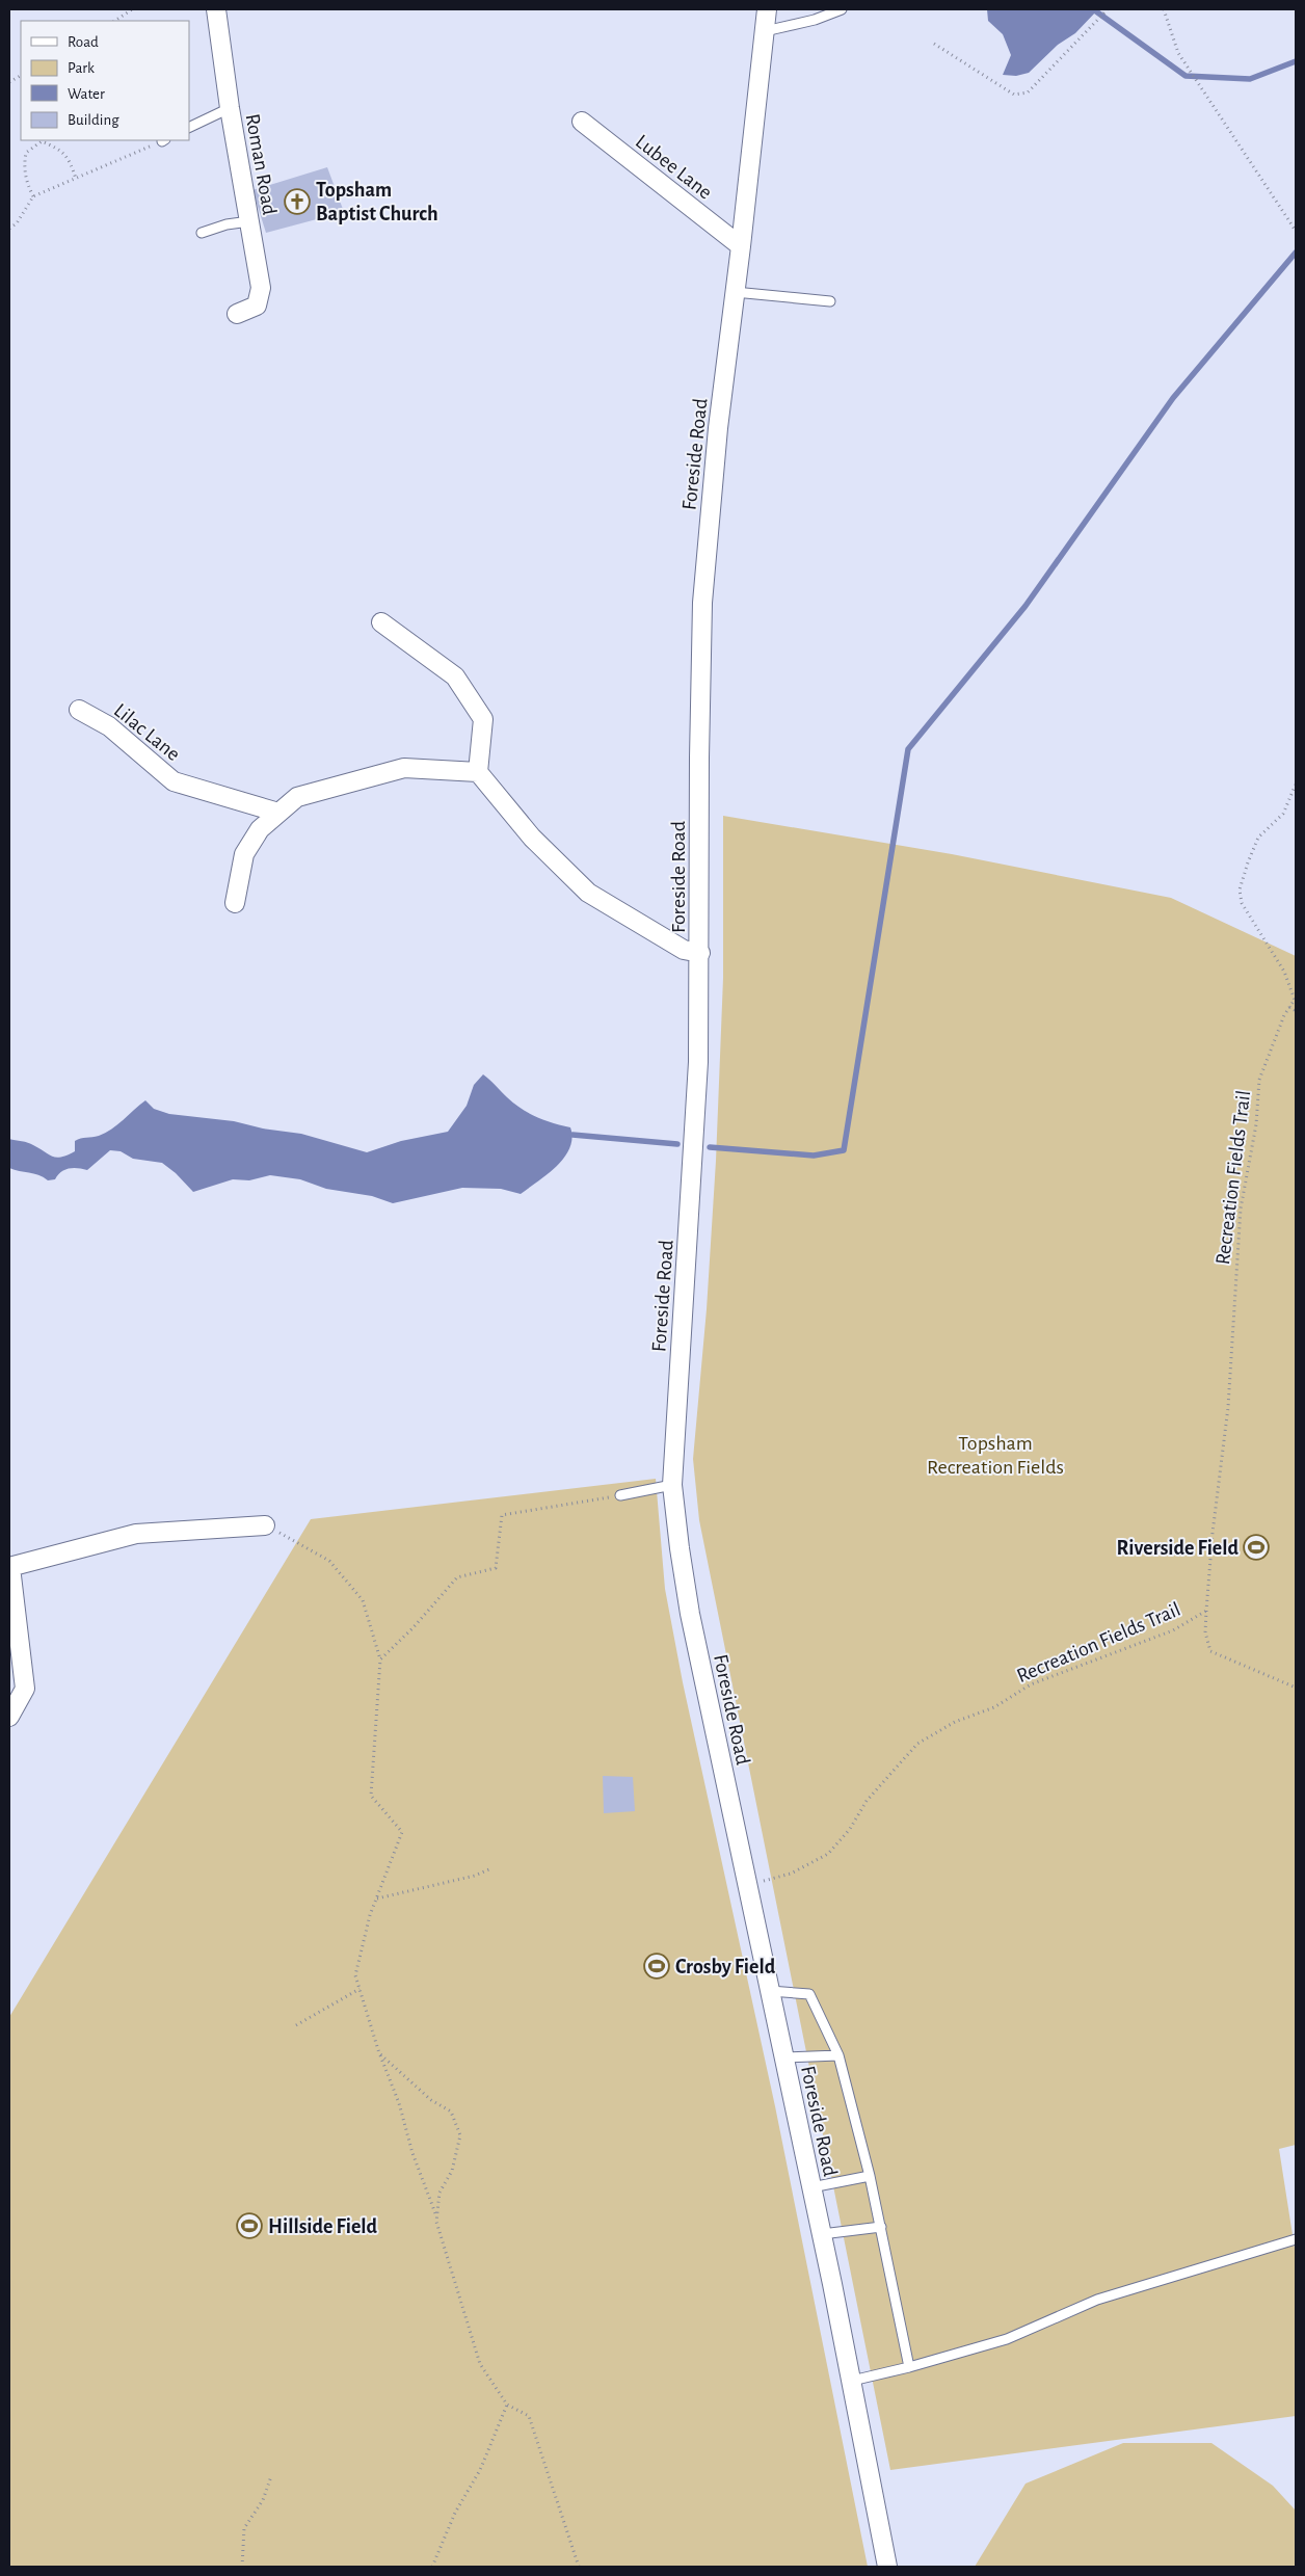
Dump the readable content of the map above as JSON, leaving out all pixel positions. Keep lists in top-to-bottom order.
{
  "streets": {
    "street": [
      "Roman Road",
      "Lubee Lane",
      "Foreside Road",
      "Lilac Lane"
    ],
    "path": ["Recreation Fields Trail"]
  },
  "crossings": [
    ["Lubee Lane", "Foreside Road"]
  ],
  "parks": ["Topsham Recreation Fields"],
  "places": {
    "church": ["Topsham Baptist Church"],
    "sports": ["Riverside Field", "Crosby Field", "Hillside Field"]
  },
  "legend": [
    "Road",
    "Park",
    "Water",
    "Building"
  ]
}
